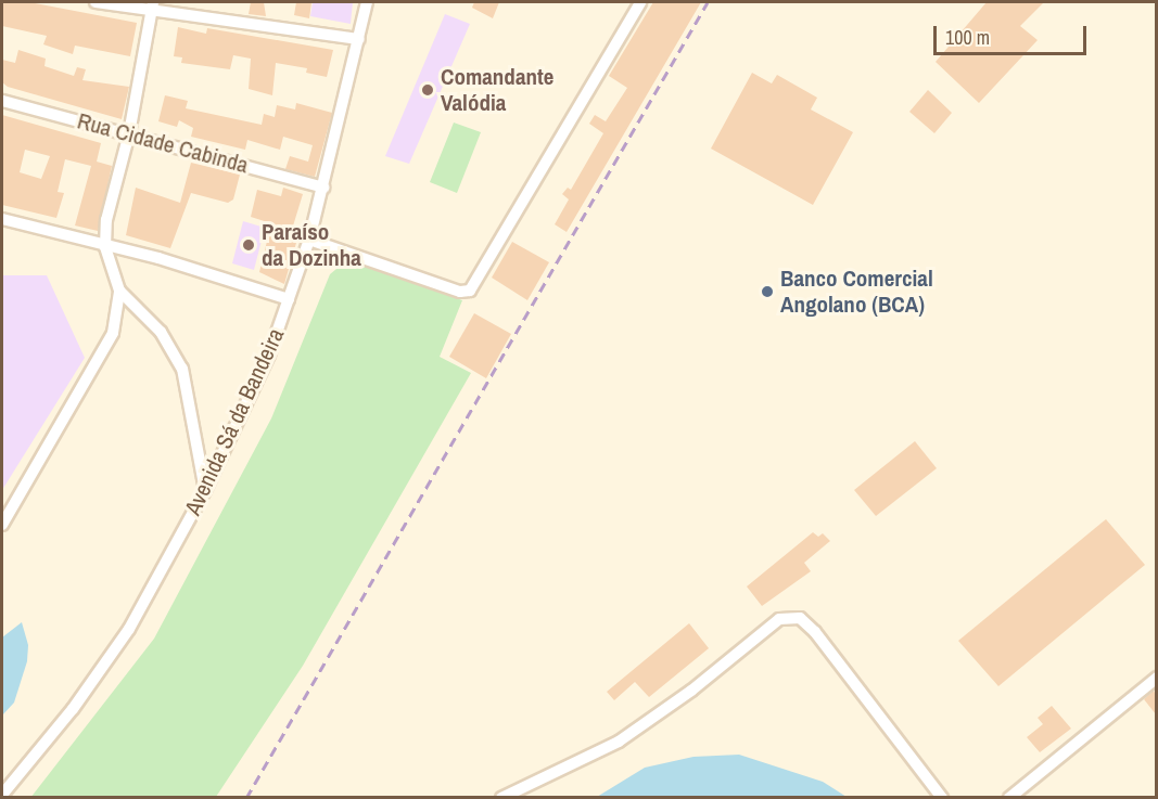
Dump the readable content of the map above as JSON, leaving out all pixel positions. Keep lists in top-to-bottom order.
{
  "streets": {
    "street": ["Rua Cidade Cabinda", "Avenida Sá da Bandeira"]
  },
  "crossings": [
    ["Rua Cidade Cabinda", "Avenida Sá da Bandeira"]
  ],
  "places": ["Comandante Valódia", "Paraíso da Dozinha", "Banco Comercial Angolano (BCA)"],
  "scale_bar": "100 m"
}
